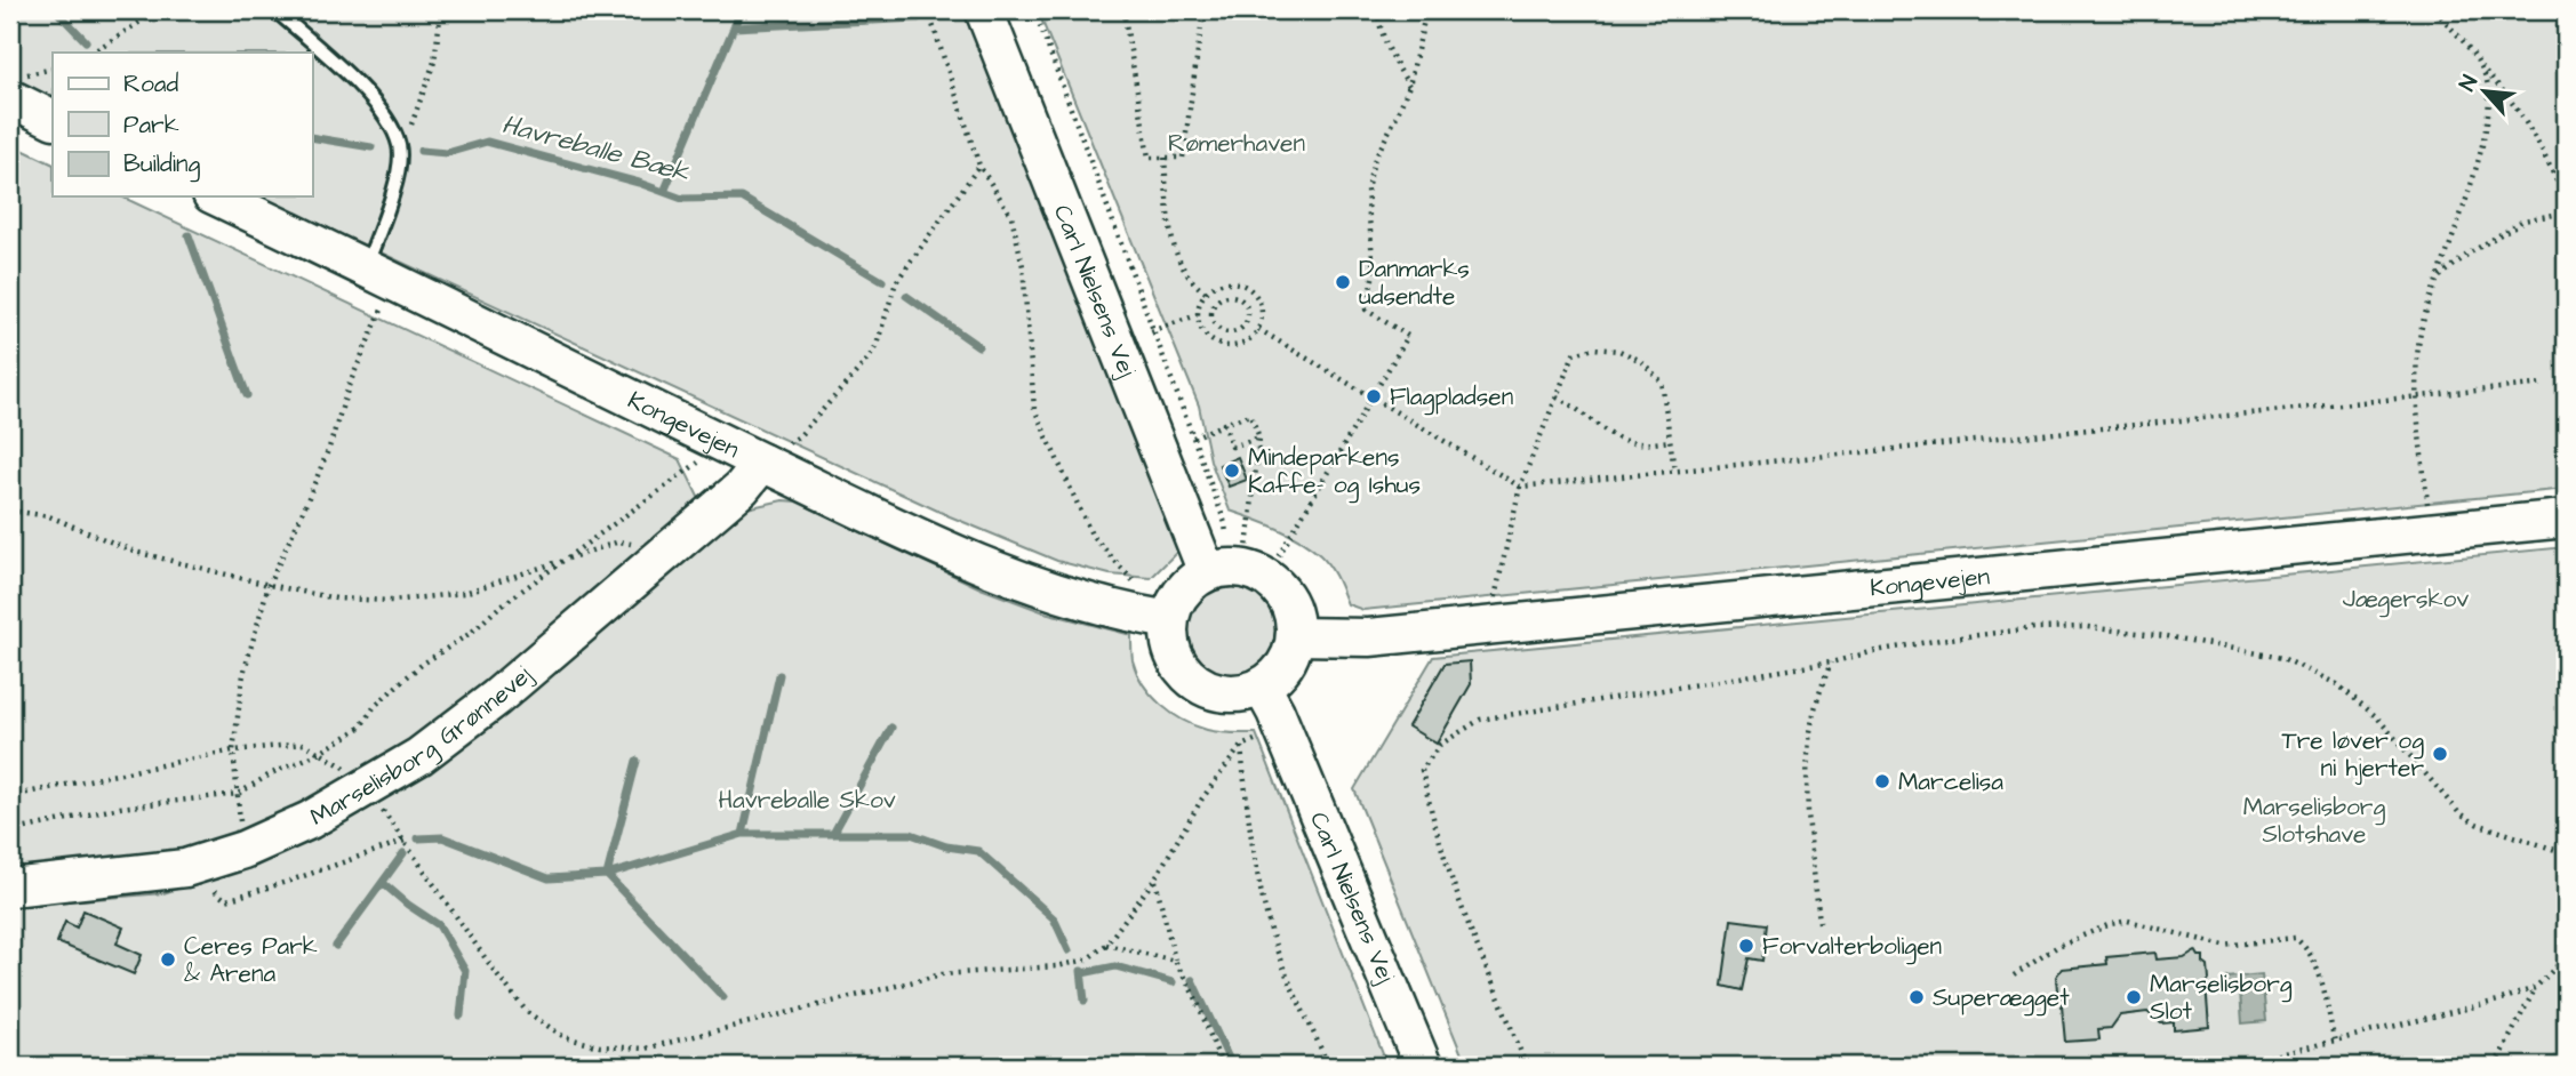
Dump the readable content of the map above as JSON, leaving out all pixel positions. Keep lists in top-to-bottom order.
{
  "streets": {
    "street": ["Carl Nielsens Vej", "Kongevejen", "Marselisborg Grønnevej"]
  },
  "crossings": [
    ["Carl Nielsens Vej", "Kongevejen"],
    ["Kongevejen", "Marselisborg Grønnevej"]
  ],
  "water": ["Havreballe Bæk"],
  "parks": [
    "Rømerhaven",
    "Jægerskov",
    "Havreballe Skov",
    "Marselisborg Slotshave"
  ],
  "places": [
    "Danmarks udsendte",
    "Flagpladsen",
    "Mindeparkens Kaffe- og Ishus",
    "Tre løver og ni hjerter",
    "Marcelisa",
    "Forvalterboligen",
    "Ceres Park & Arena",
    "Superægget",
    "Marselisborg Slot"
  ],
  "legend": ["Road", "Park", "Building"],
  "north": "top left"
}
